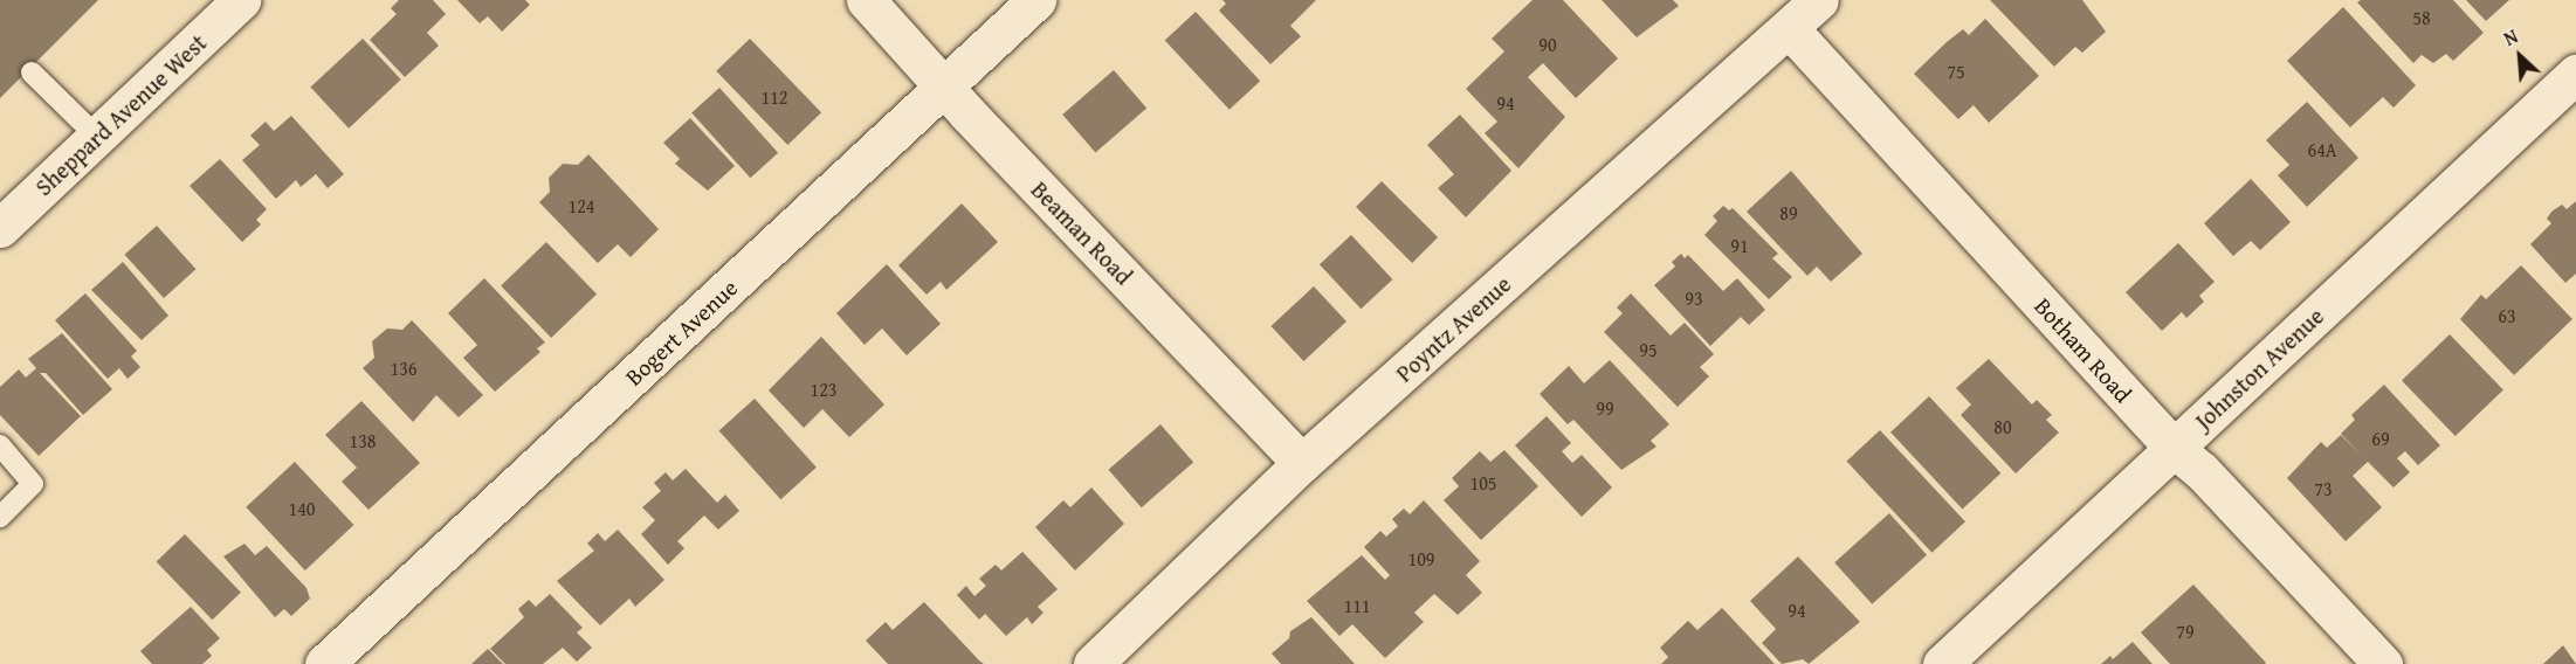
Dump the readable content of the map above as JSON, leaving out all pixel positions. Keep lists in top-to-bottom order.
{
  "streets": {
    "street": [
      "Sheppard Avenue West",
      "Beaman Road",
      "Poyntz Avenue",
      "Bogert Avenue",
      "Botham Road",
      "Johnston Avenue"
    ]
  },
  "crossings": [
    ["Beaman Road", "Poyntz Avenue"],
    ["Beaman Road", "Bogert Avenue"],
    ["Poyntz Avenue", "Botham Road"],
    ["Botham Road", "Johnston Avenue"]
  ],
  "house_numbers": [
    "58",
    "90",
    "75",
    "112",
    "94",
    "64A",
    "124",
    "89",
    "91",
    "93",
    "63",
    "95",
    "136",
    "123",
    "99",
    "80",
    "69",
    "138",
    "105",
    "73",
    "140",
    "109",
    "111",
    "94",
    "79"
  ],
  "north": "top left"
}
